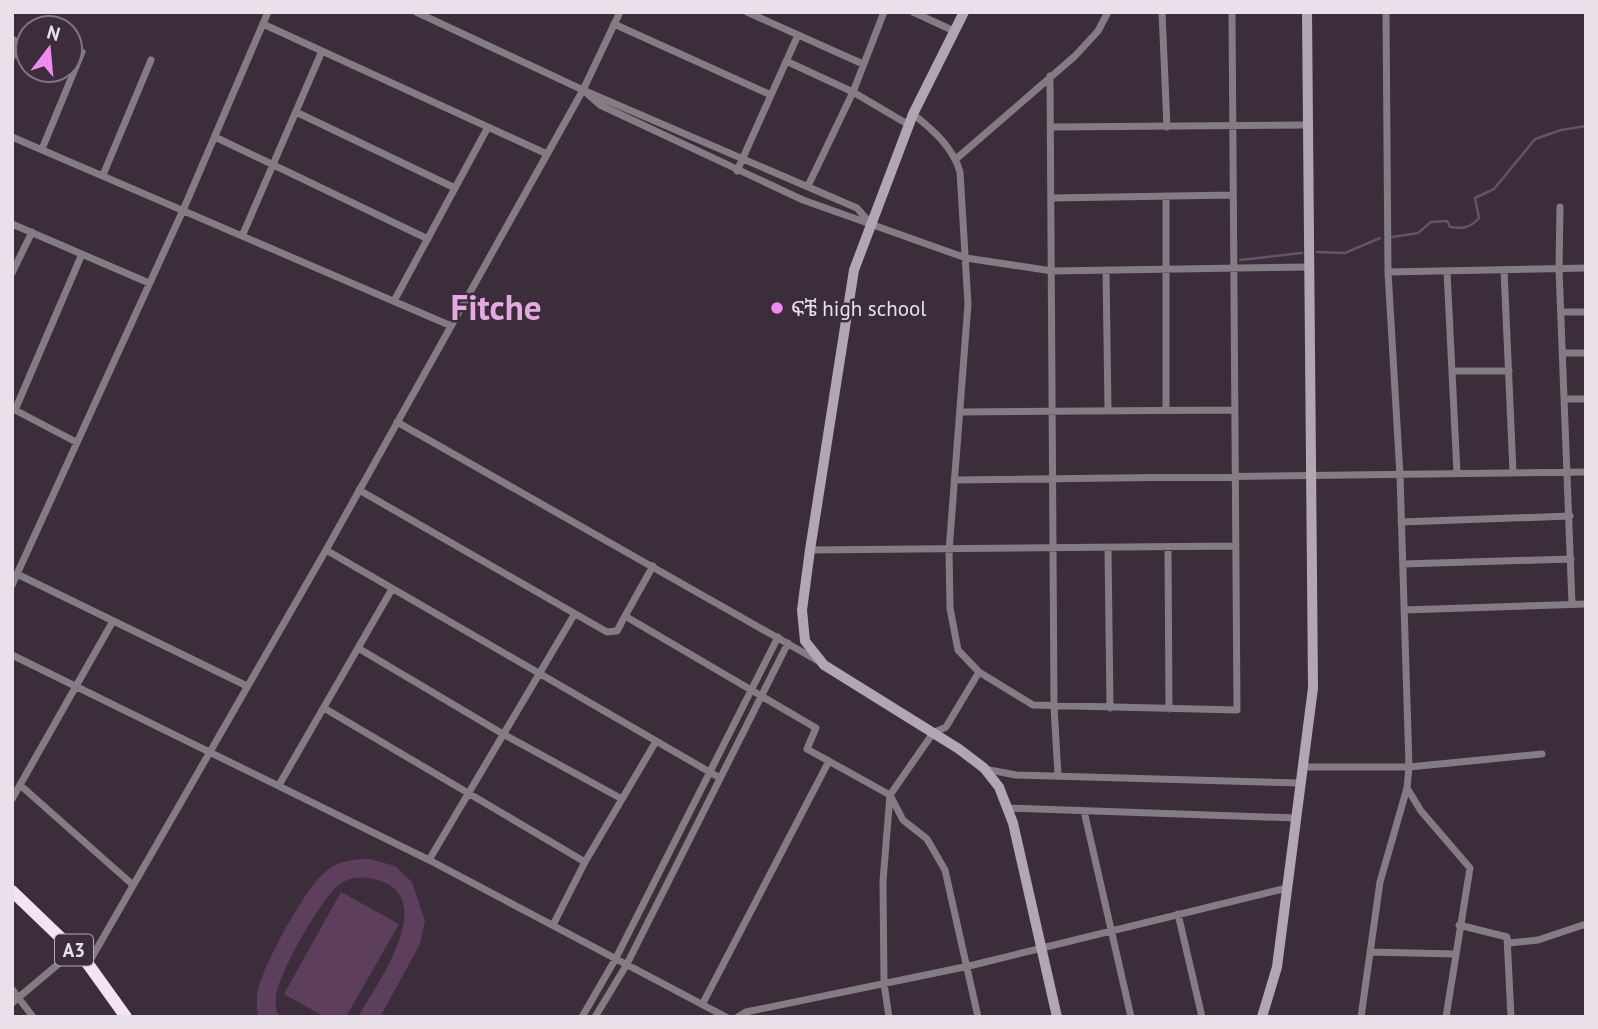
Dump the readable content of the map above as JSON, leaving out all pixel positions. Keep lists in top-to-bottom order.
{
  "streets": {
    "highway": ["A3"]
  },
  "districts": ["Fitche"],
  "places": ["ፍቼ high school"],
  "north": "top"
}
